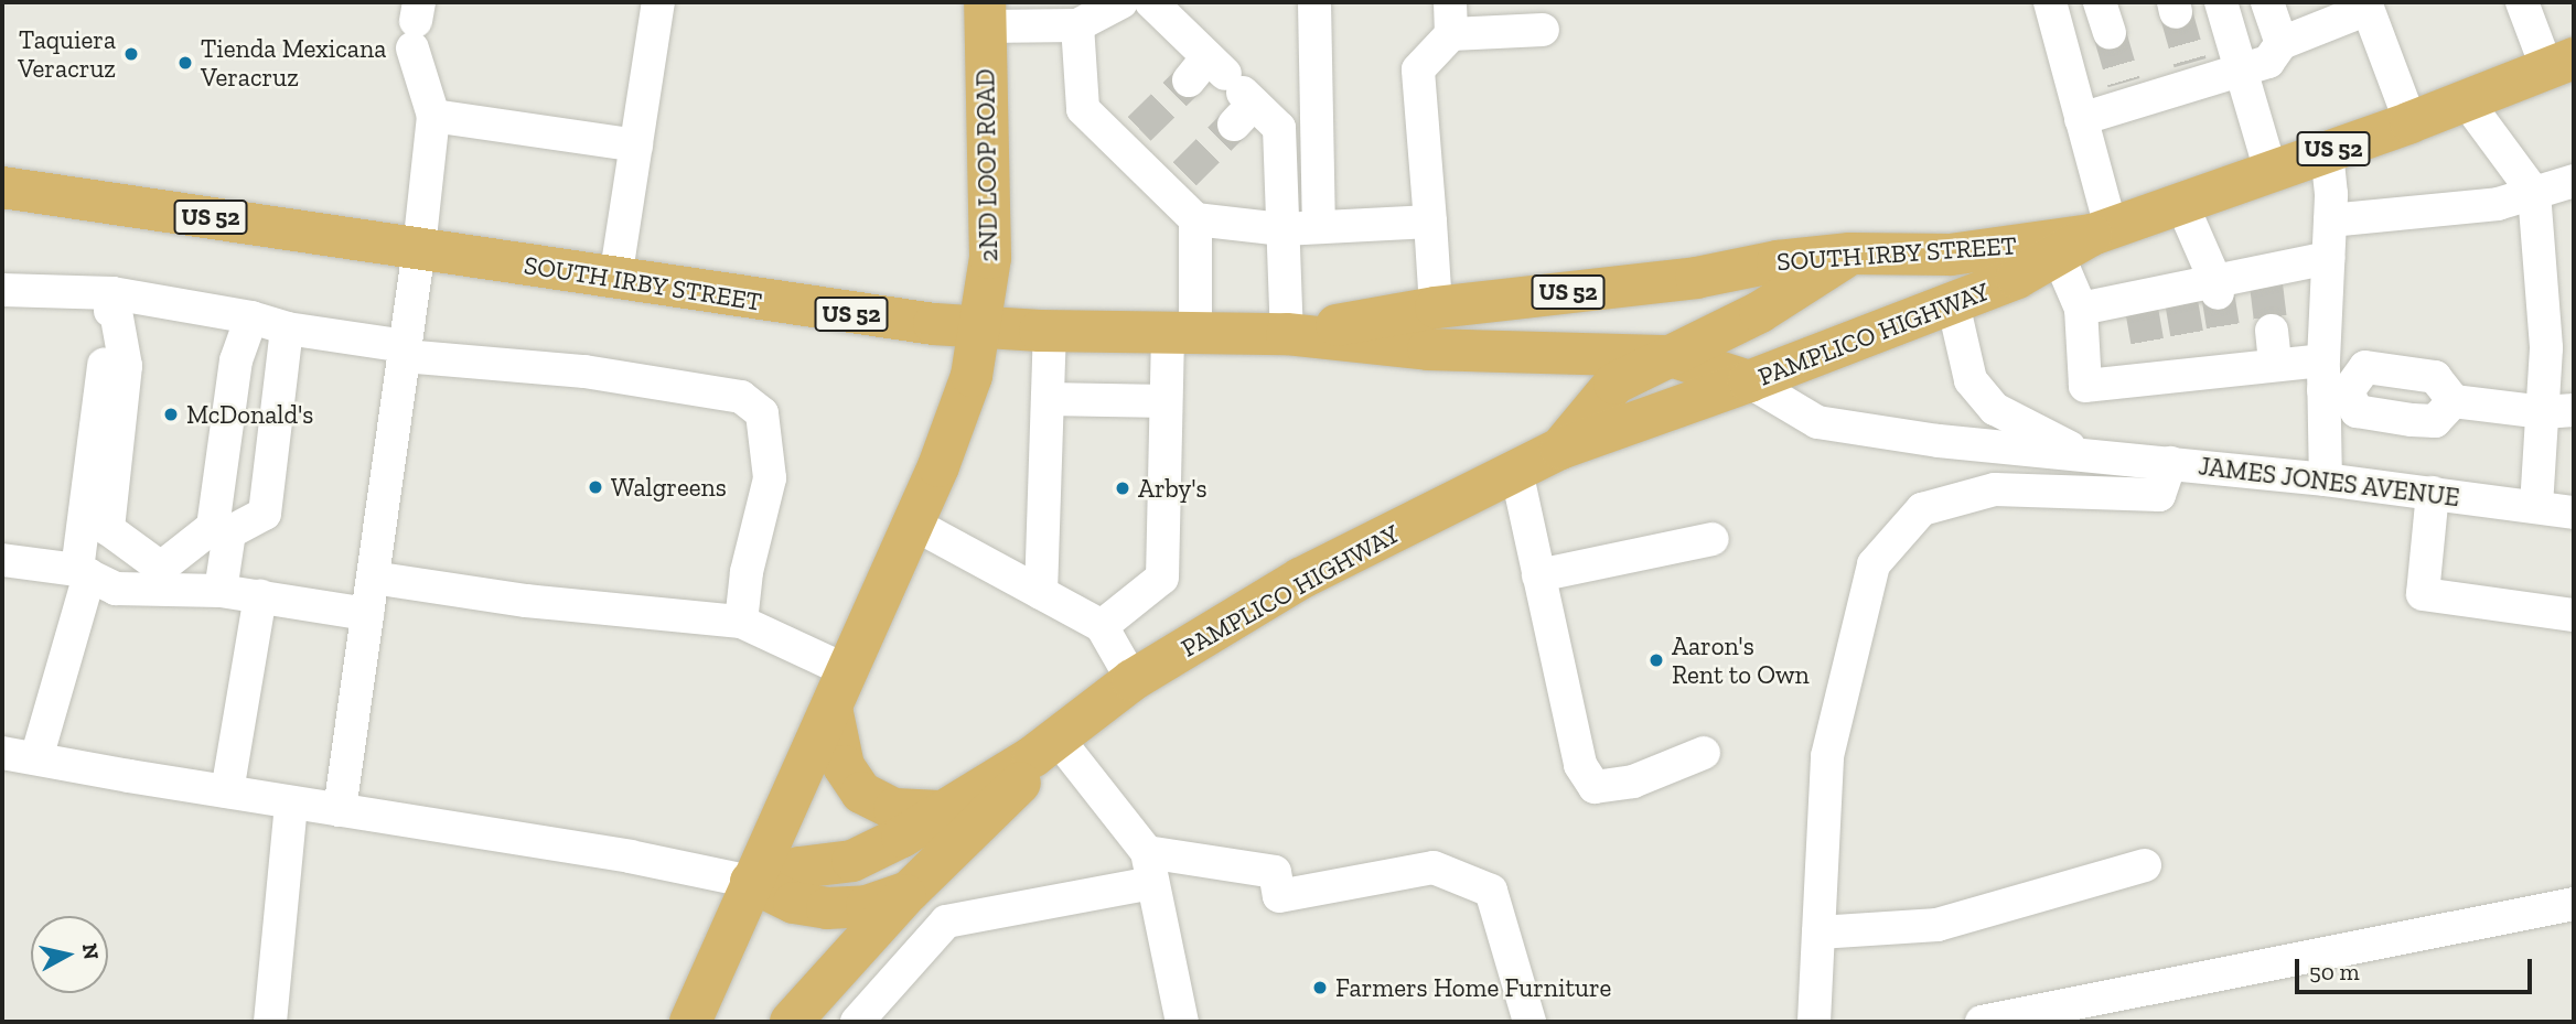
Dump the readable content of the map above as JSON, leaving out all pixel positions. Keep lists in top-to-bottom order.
{
  "streets": {
    "main road": [
      "US 52",
      "2ND LOOP ROAD",
      "SOUTH IRBY STREET",
      "PAMPLICO HIGHWAY"
    ],
    "street": ["JAMES JONES AVENUE"]
  },
  "crossings": [
    ["2ND LOOP ROAD", "SOUTH IRBY STREET"],
    ["SOUTH IRBY STREET", "PAMPLICO HIGHWAY"],
    ["SOUTH IRBY STREET", "JAMES JONES AVENUE"],
    ["PAMPLICO HIGHWAY", "JAMES JONES AVENUE"]
  ],
  "places": [
    "Taquiera Veracruz",
    "Tienda Mexicana Veracruz",
    "McDonald's",
    "Walgreens",
    "Arby's",
    "Aaron's Rent to Own",
    "Farmers Home Furniture"
  ],
  "scale_bar": "50 m",
  "north": "right"
}
